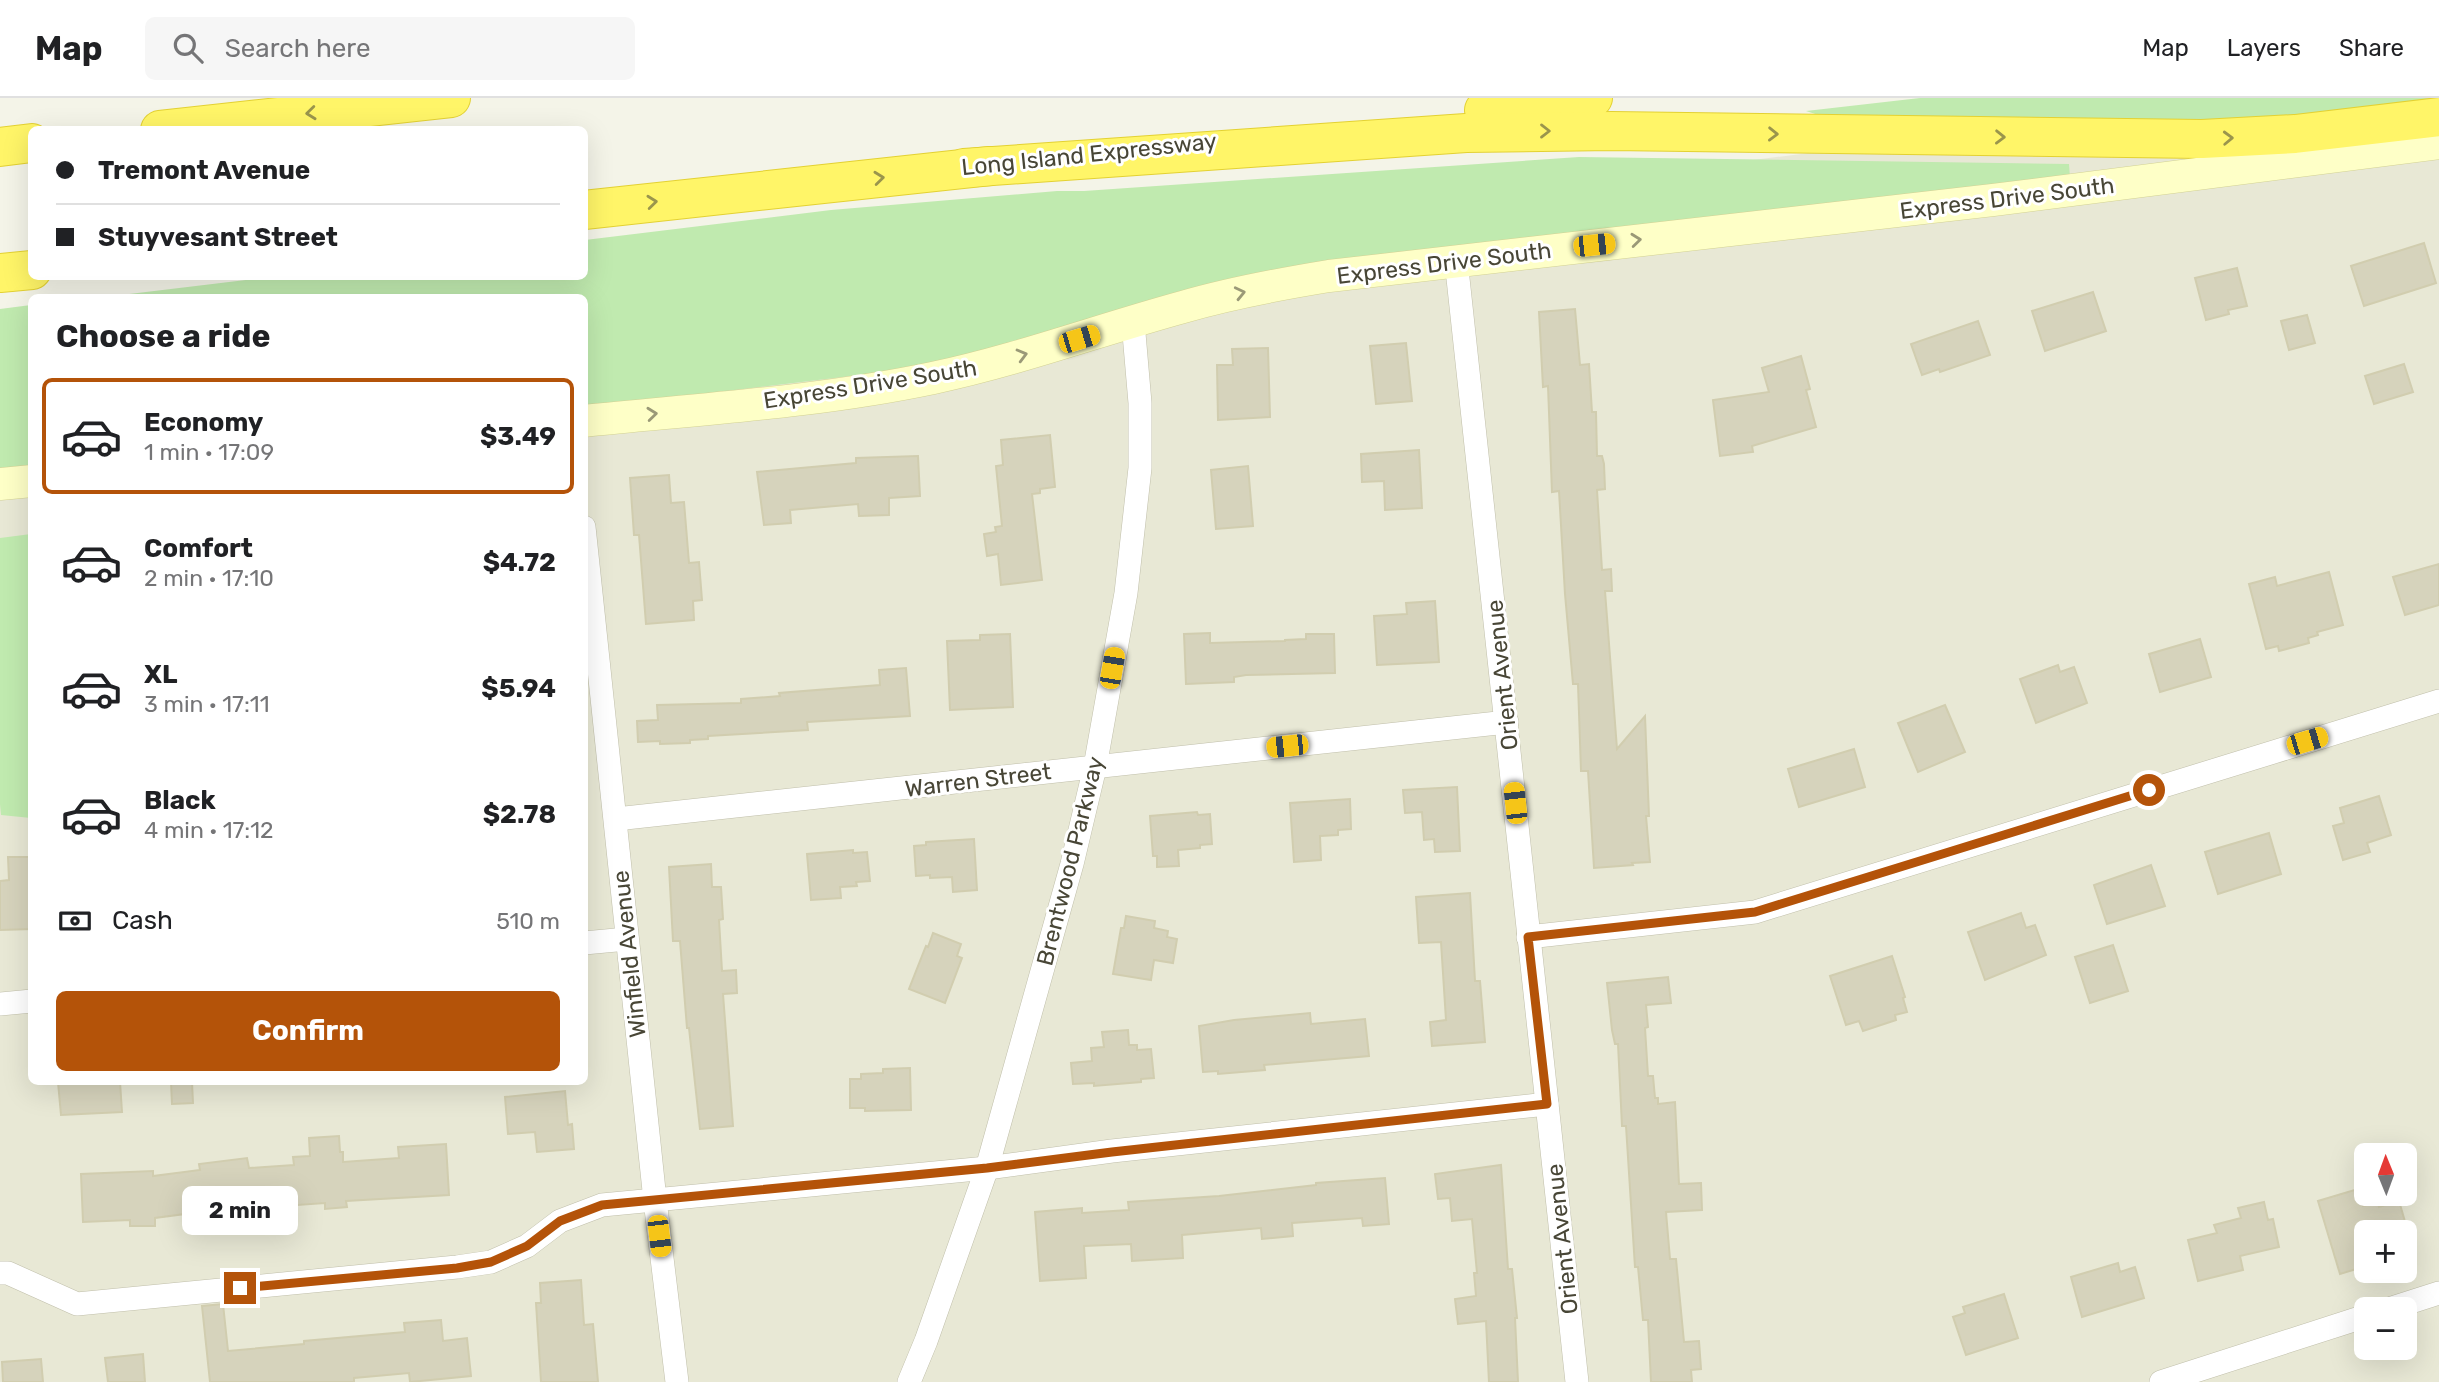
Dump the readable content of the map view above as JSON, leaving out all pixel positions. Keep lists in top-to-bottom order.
{
  "streets": {
    "highway": ["Long Island Expressway"],
    "main road": ["Express Drive South"],
    "street": [
      "Orient Avenue",
      "Warren Street",
      "Brentwood Parkway",
      "Winfield Avenue"
    ]
  },
  "crossings": [
    ["Express Drive South", "Orient Avenue"],
    ["Express Drive South", "Brentwood Parkway"],
    ["Orient Avenue", "Warren Street"],
    ["Warren Street", "Brentwood Parkway"],
    ["Warren Street", "Winfield Avenue"]
  ],
  "one_way": ["Long Island Expressway", "Express Drive South"],
  "north": "top",
  "page": {
    "header": "Map",
    "search": "Search here",
    "nav": ["Map", "Layers", "Share"],
    "banner": ["Tremont Avenue", "Stuyvesant Street"],
    "heading": "Choose a ride",
    "list": [
      {
        "name": "Economy",
        "note": "1 min · 17:09",
        "value": "$3.49"
      },
      {
        "name": "Comfort",
        "note": "2 min · 17:10",
        "value": "$4.72"
      },
      {
        "name": "XL",
        "note": "3 min · 17:11",
        "value": "$5.94"
      },
      {
        "name": "Black",
        "note": "4 min · 17:12",
        "value": "$2.78"
      }
    ],
    "pay": ["Cash", "510 m"],
    "buttons": "Confirm",
    "map_buttons": ["+", "−"],
    "bubble": "2 min"
  }
}
